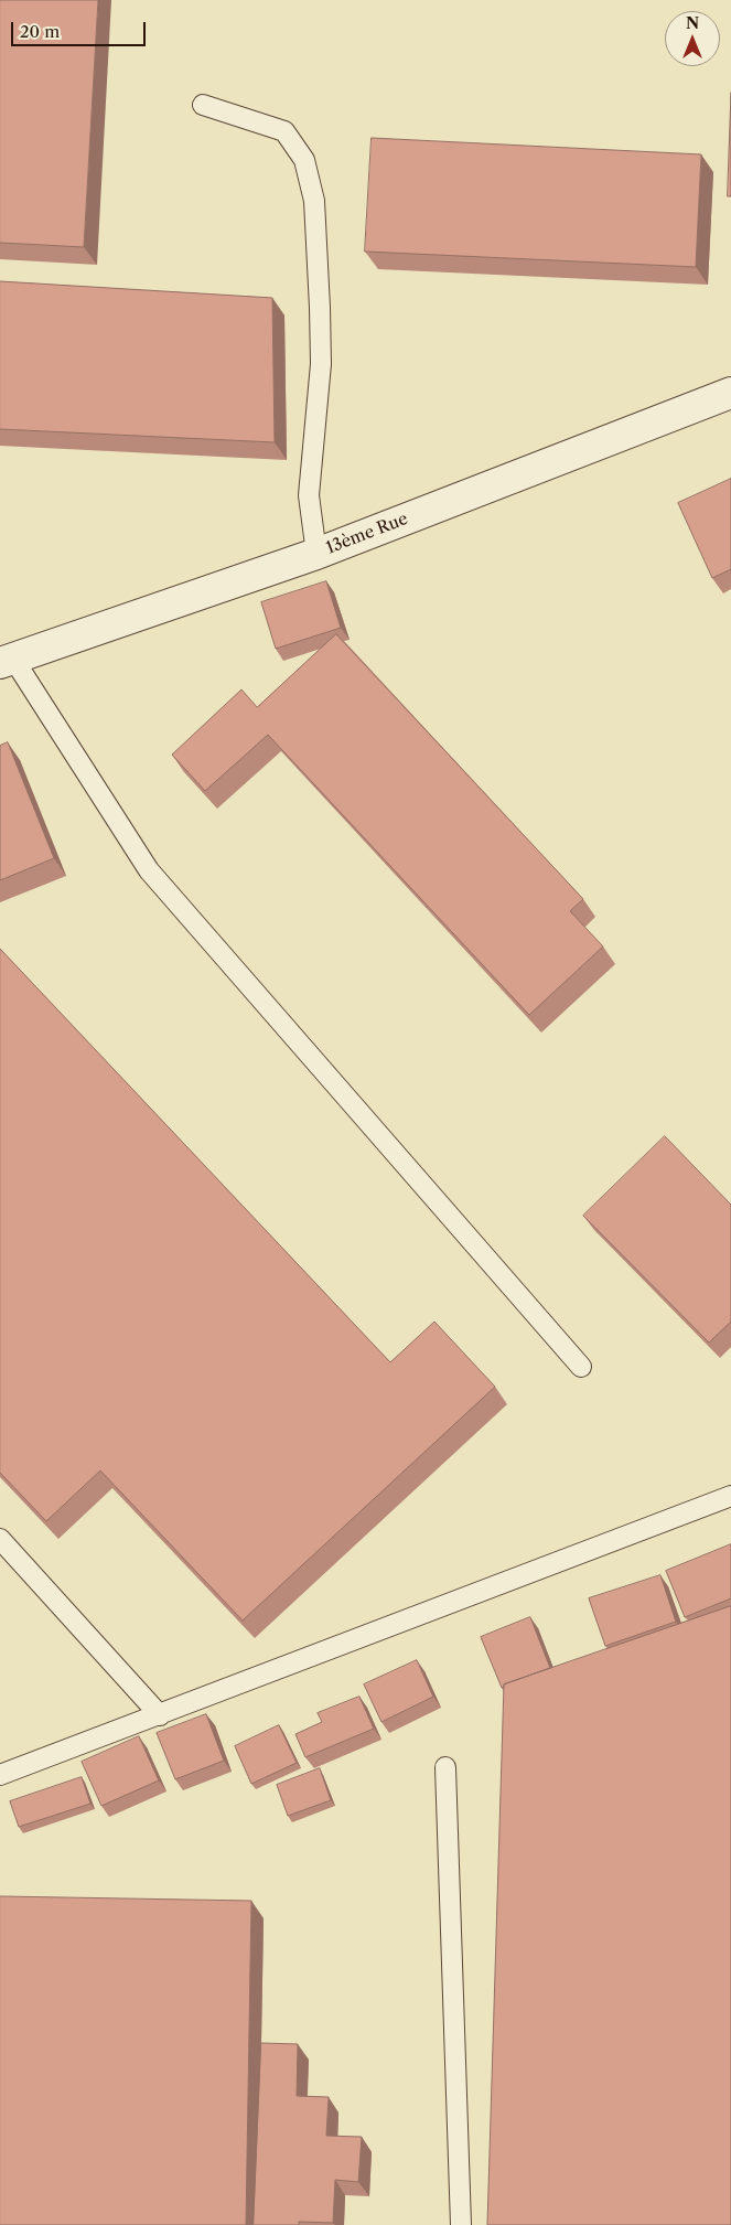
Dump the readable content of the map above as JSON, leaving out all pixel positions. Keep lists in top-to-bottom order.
{
  "streets": {
    "street": ["13ème Rue"]
  },
  "scale_bar": "20 m",
  "north": "top"
}
